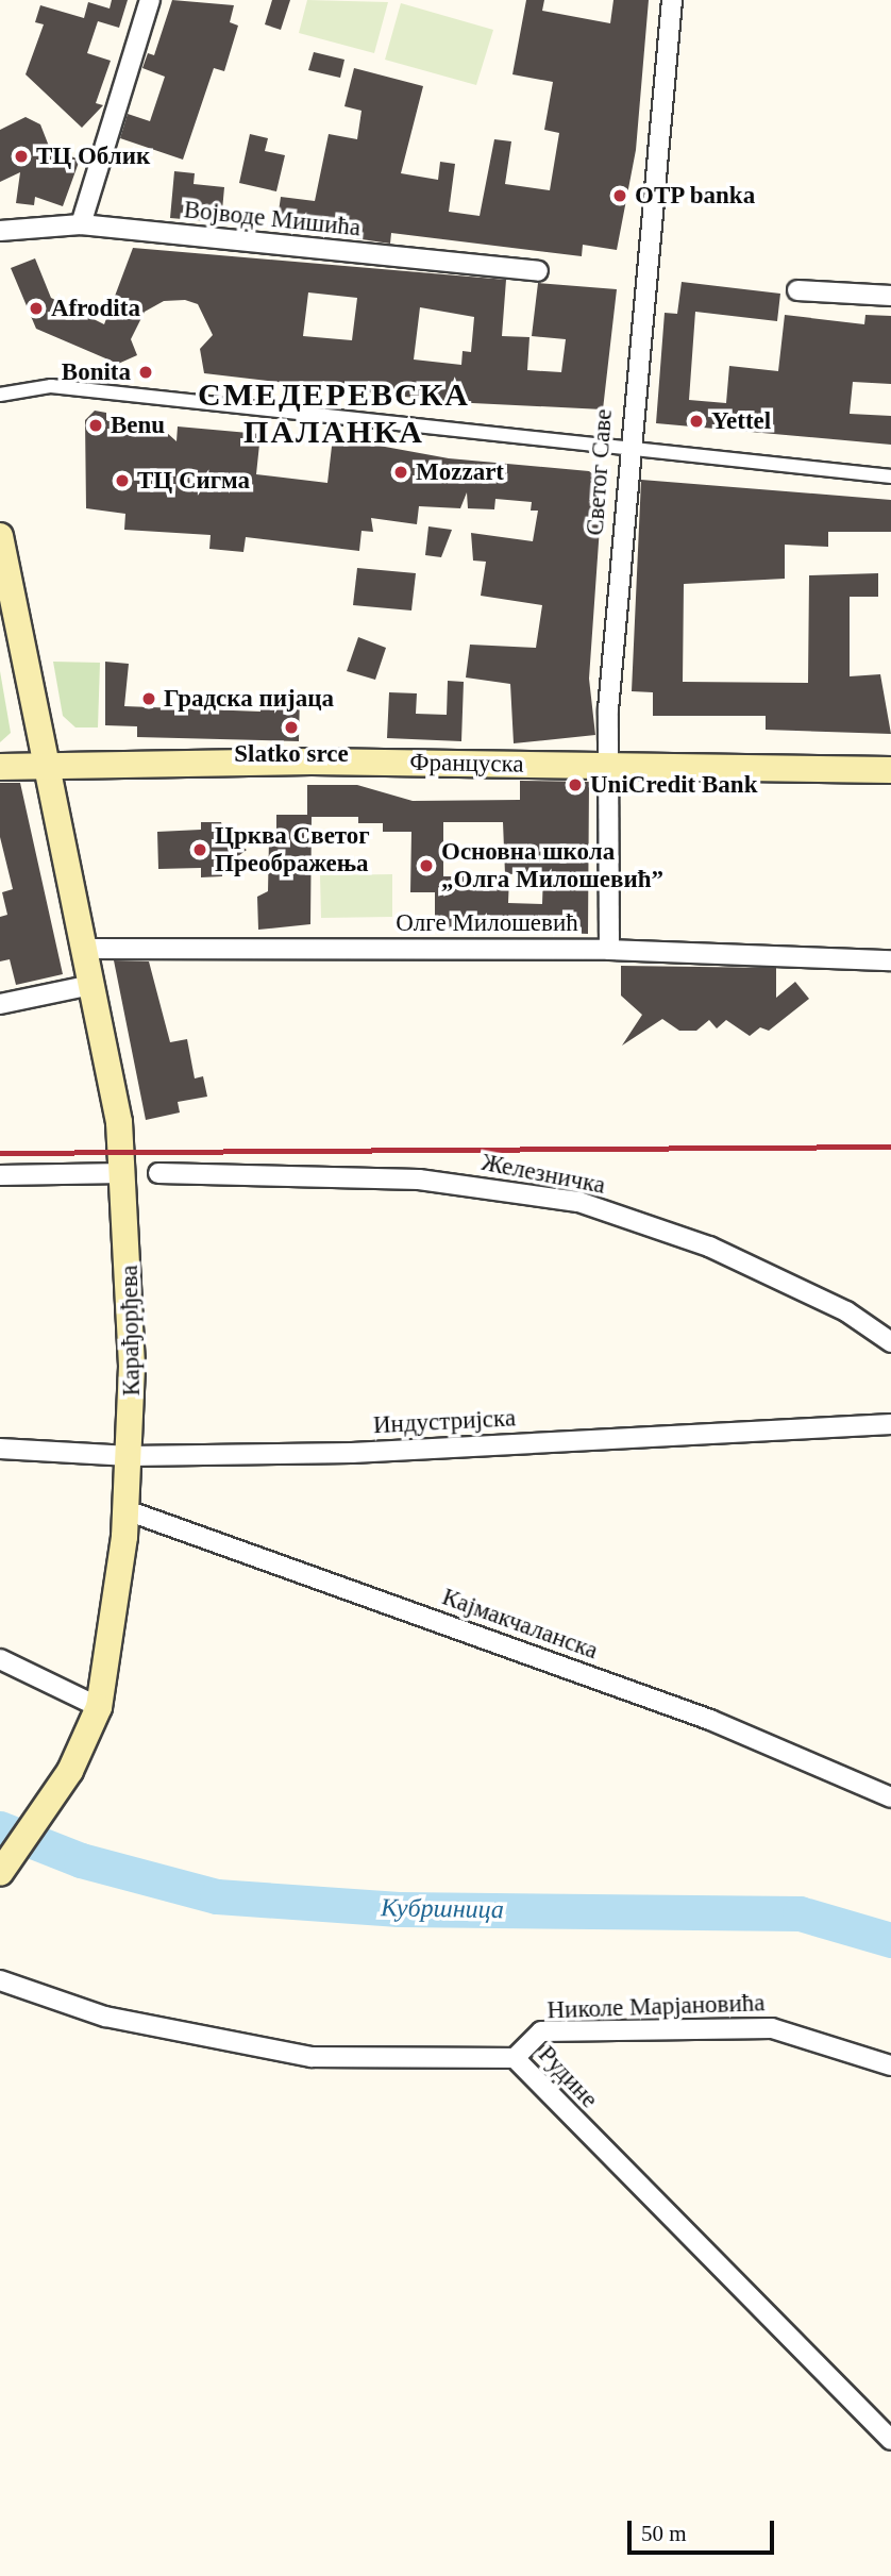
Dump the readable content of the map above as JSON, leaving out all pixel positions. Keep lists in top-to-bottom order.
{
  "streets": {
    "main road": ["Француска", "Карађорђева"],
    "street": [
      "Војводе Мишића",
      "Светог Саве",
      "Олге Милошевић",
      "Железничка",
      "Индустријска",
      "Кајмакчаланска",
      "Николе Марјановића",
      "Рудине"
    ]
  },
  "crossings": [
    ["Светог Саве", "Француска"],
    ["Светог Саве", "Олге Милошевић"],
    ["Француска", "Карађорђева"],
    ["Олге Милошевић", "Карађорђева"],
    ["Карађорђева", "Индустријска"],
    ["Карађорђева", "Кајмакчаланска"],
    ["Николе Марјановића", "Рудине"]
  ],
  "districts": ["СМЕДЕРЕВСКА ПАЛАНКА"],
  "water": ["Кубршница"],
  "places": [
    "ТЦ Облик",
    "OTP banka",
    "Afrodita",
    "Bonita",
    "Yettel",
    "Benu",
    "Mozzart",
    "ТЦ Сигма",
    "Градска пијаца",
    "Slatko srce",
    "UniCredit Bank",
    "Црква Светог Преображења",
    "Основна школа „Олга Милошевић”"
  ],
  "scale_bar": "50 m"
}
